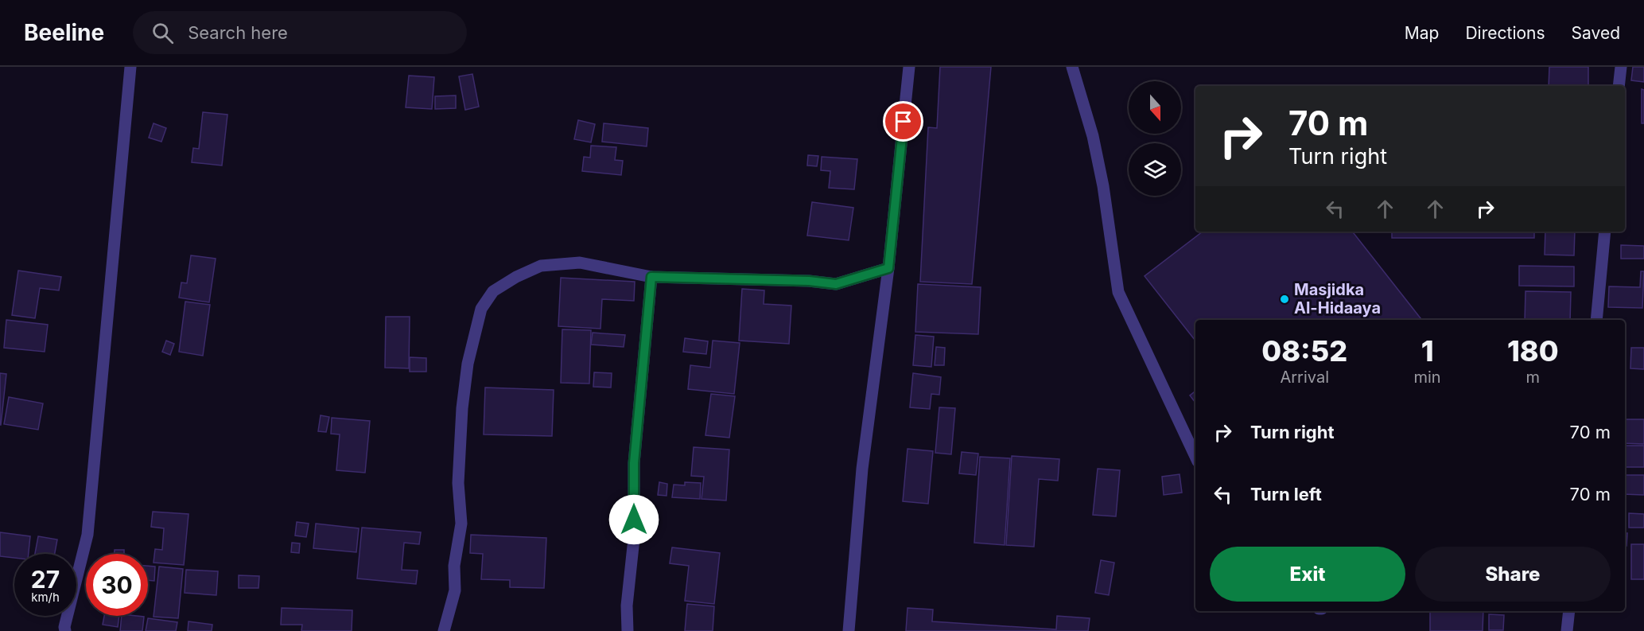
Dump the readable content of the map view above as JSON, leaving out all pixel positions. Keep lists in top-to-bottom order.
{
  "places": ["Masjidka Al-Hidaaya"],
  "north": "bottom",
  "page": {
    "header": "Beeline",
    "search": "Search here",
    "nav": ["Map", "Directions", "Saved"],
    "turn": ["70 m", "Turn right"],
    "eta": [
      "08:52",
      "Arrival",
      "1",
      "min",
      "180",
      "m"
    ],
    "list": [
      {
        "name": "Turn right",
        "value": "70 m"
      },
      {
        "name": "Turn left",
        "value": "70 m"
      }
    ],
    "buttons": ["Exit", "Share"],
    "speed": "27 km/h",
    "limit": "30"
  }
}
